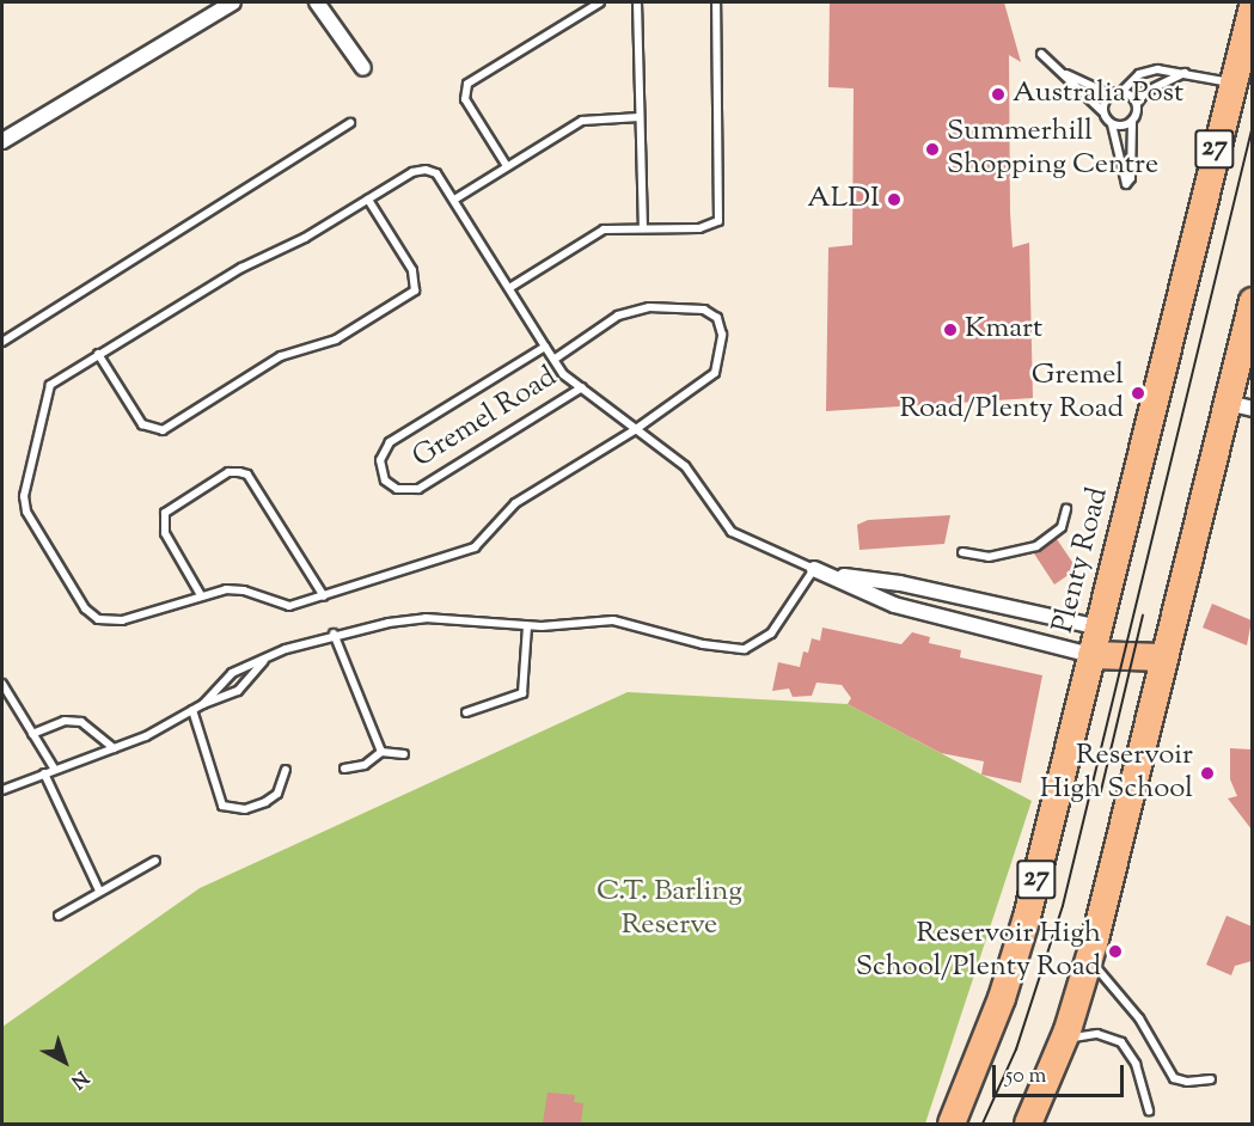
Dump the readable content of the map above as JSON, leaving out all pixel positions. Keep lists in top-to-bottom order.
{
  "streets": {
    "highway": ["27", "Plenty Road"],
    "street": ["Gremel Road"]
  },
  "crossings": [
    ["Gremel Road", "Plenty Road"]
  ],
  "parks": ["C.T. Barling Reserve"],
  "places": [
    "Australia Post",
    "Summerhill Shopping Centre",
    "ALDI",
    "Kmart",
    "Gremel Road/Plenty Road",
    "Reservoir High School",
    "Reservoir High School/Plenty Road"
  ],
  "scale_bar": "50 m",
  "north": "bottom right"
}
